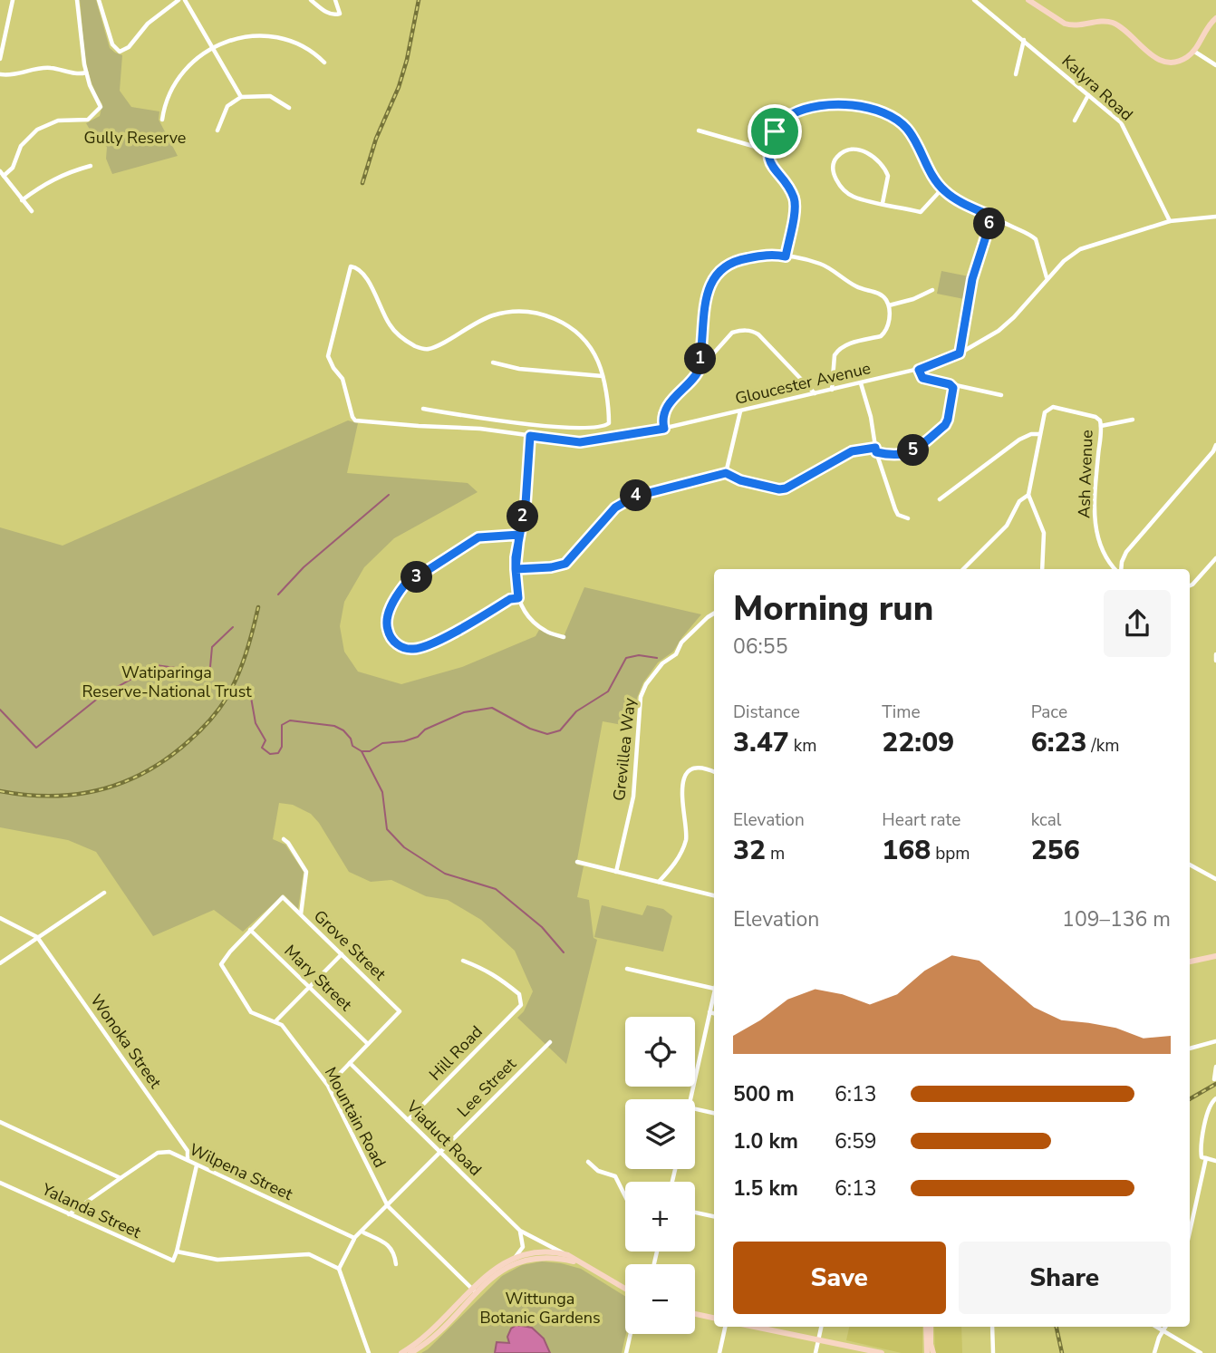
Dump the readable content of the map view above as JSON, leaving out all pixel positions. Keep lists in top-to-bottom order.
{
  "streets": {
    "street": [
      "Kalyra Road",
      "Gloucester Avenue",
      "Ash Avenue",
      "Grevillea Way",
      "Grove Street",
      "Mary Street",
      "Wonoka Street",
      "Hill Road",
      "Lee Street",
      "Mountain Road",
      "Viaduct Road",
      "Wilpena Street",
      "Yalanda Street"
    ]
  },
  "crossings": [
    ["Kalyra Road", "Gloucester Avenue"],
    ["Grove Street", "Mary Street"],
    ["Grove Street", "Mountain Road"],
    ["Mary Street", "Mountain Road"],
    ["Wonoka Street", "Wilpena Street"],
    ["Hill Road", "Viaduct Road"],
    ["Lee Street", "Mountain Road"],
    ["Lee Street", "Viaduct Road"],
    ["Wilpena Street", "Yalanda Street"]
  ],
  "parks": ["Gully Reserve", "Watiparinga Reserve-National Trust", "Wittunga Botanic Gardens"],
  "page": {
    "pins": [
      "6",
      "1",
      "5",
      "4",
      "2",
      "3"
    ],
    "heading": ["Morning run", "06:55"],
    "stats": [
      ["Distance", "3.47 km"],
      ["Time", "22:09"],
      ["Pace", "6:23 /km"],
      ["Elevation", "32 m"],
      ["Heart rate", "168 bpm"],
      ["kcal", "256"]
    ],
    "chart": ["Elevation", "109–136 m"],
    "map_buttons": ["+", "−"],
    "list": [
      {
        "name": "500 m",
        "note": "6:13"
      },
      {
        "name": "1.0 km",
        "note": "6:59"
      },
      {
        "name": "1.5 km",
        "note": "6:13"
      }
    ],
    "buttons": ["Save", "Share"]
  }
}
